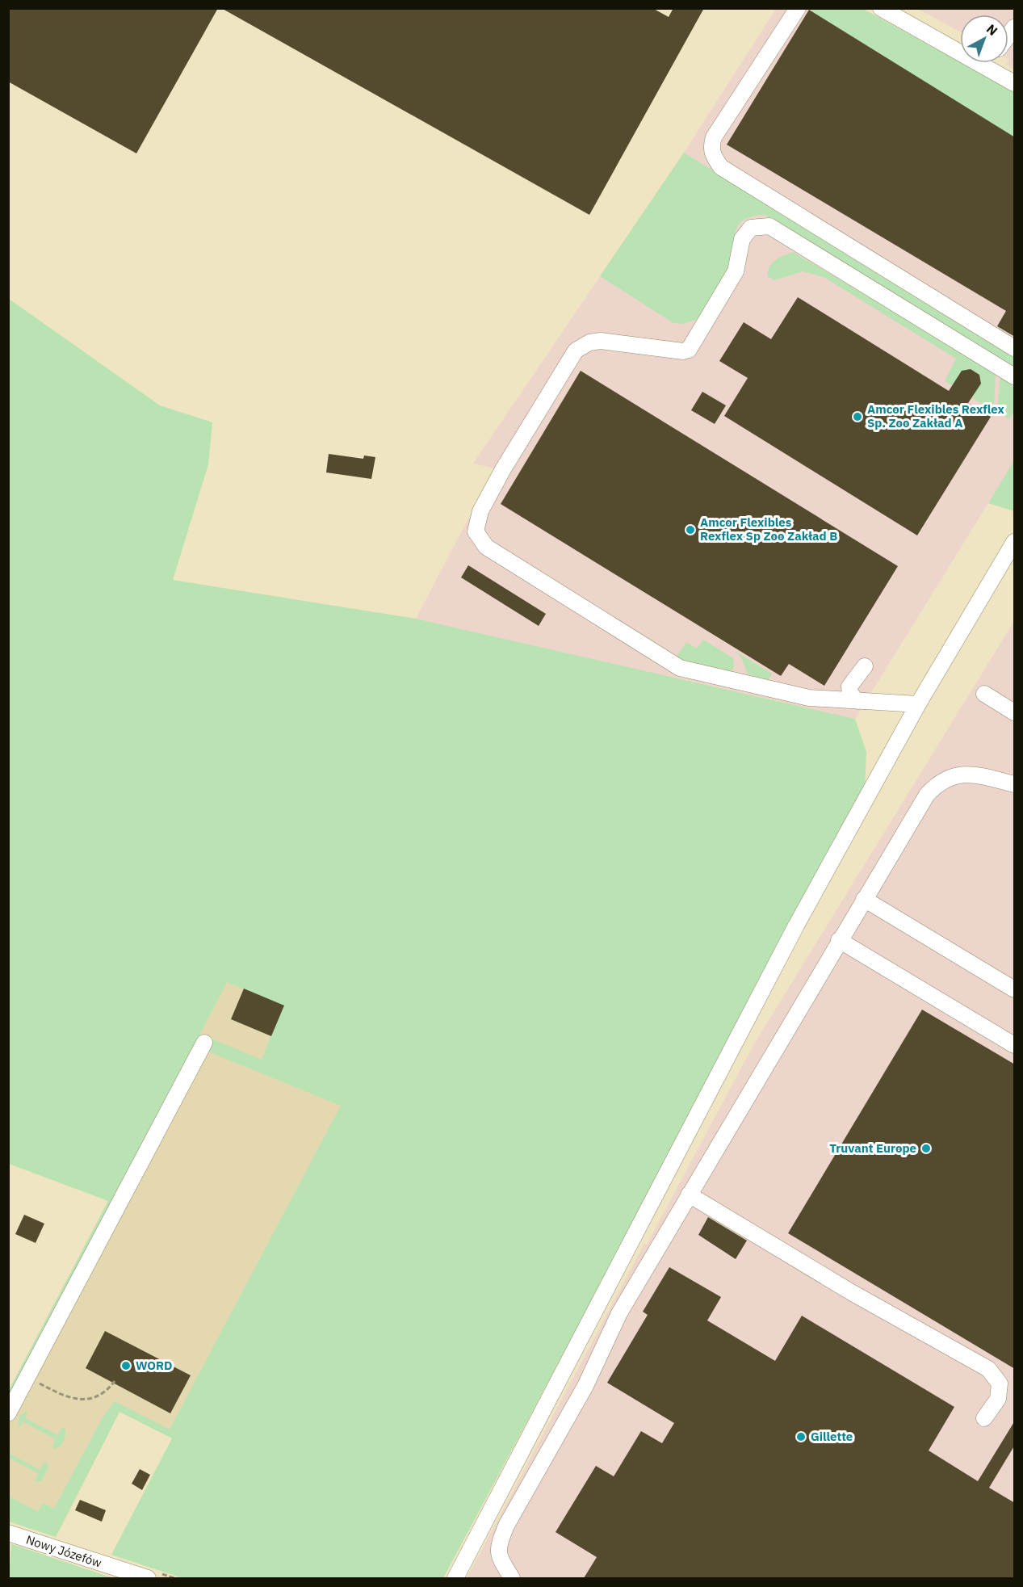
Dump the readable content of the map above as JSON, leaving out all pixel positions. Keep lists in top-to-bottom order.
{
  "streets": {
    "street": ["Nowy Józefów"]
  },
  "places": [
    "Amcor Flexibles Rexflex Sp. Zoo Zakład A",
    "Amcor Flexibles Rexflex Sp Zoo Zakład B",
    "Truvant Europe",
    "WORD",
    "Gillette"
  ],
  "north": "top right"
}
